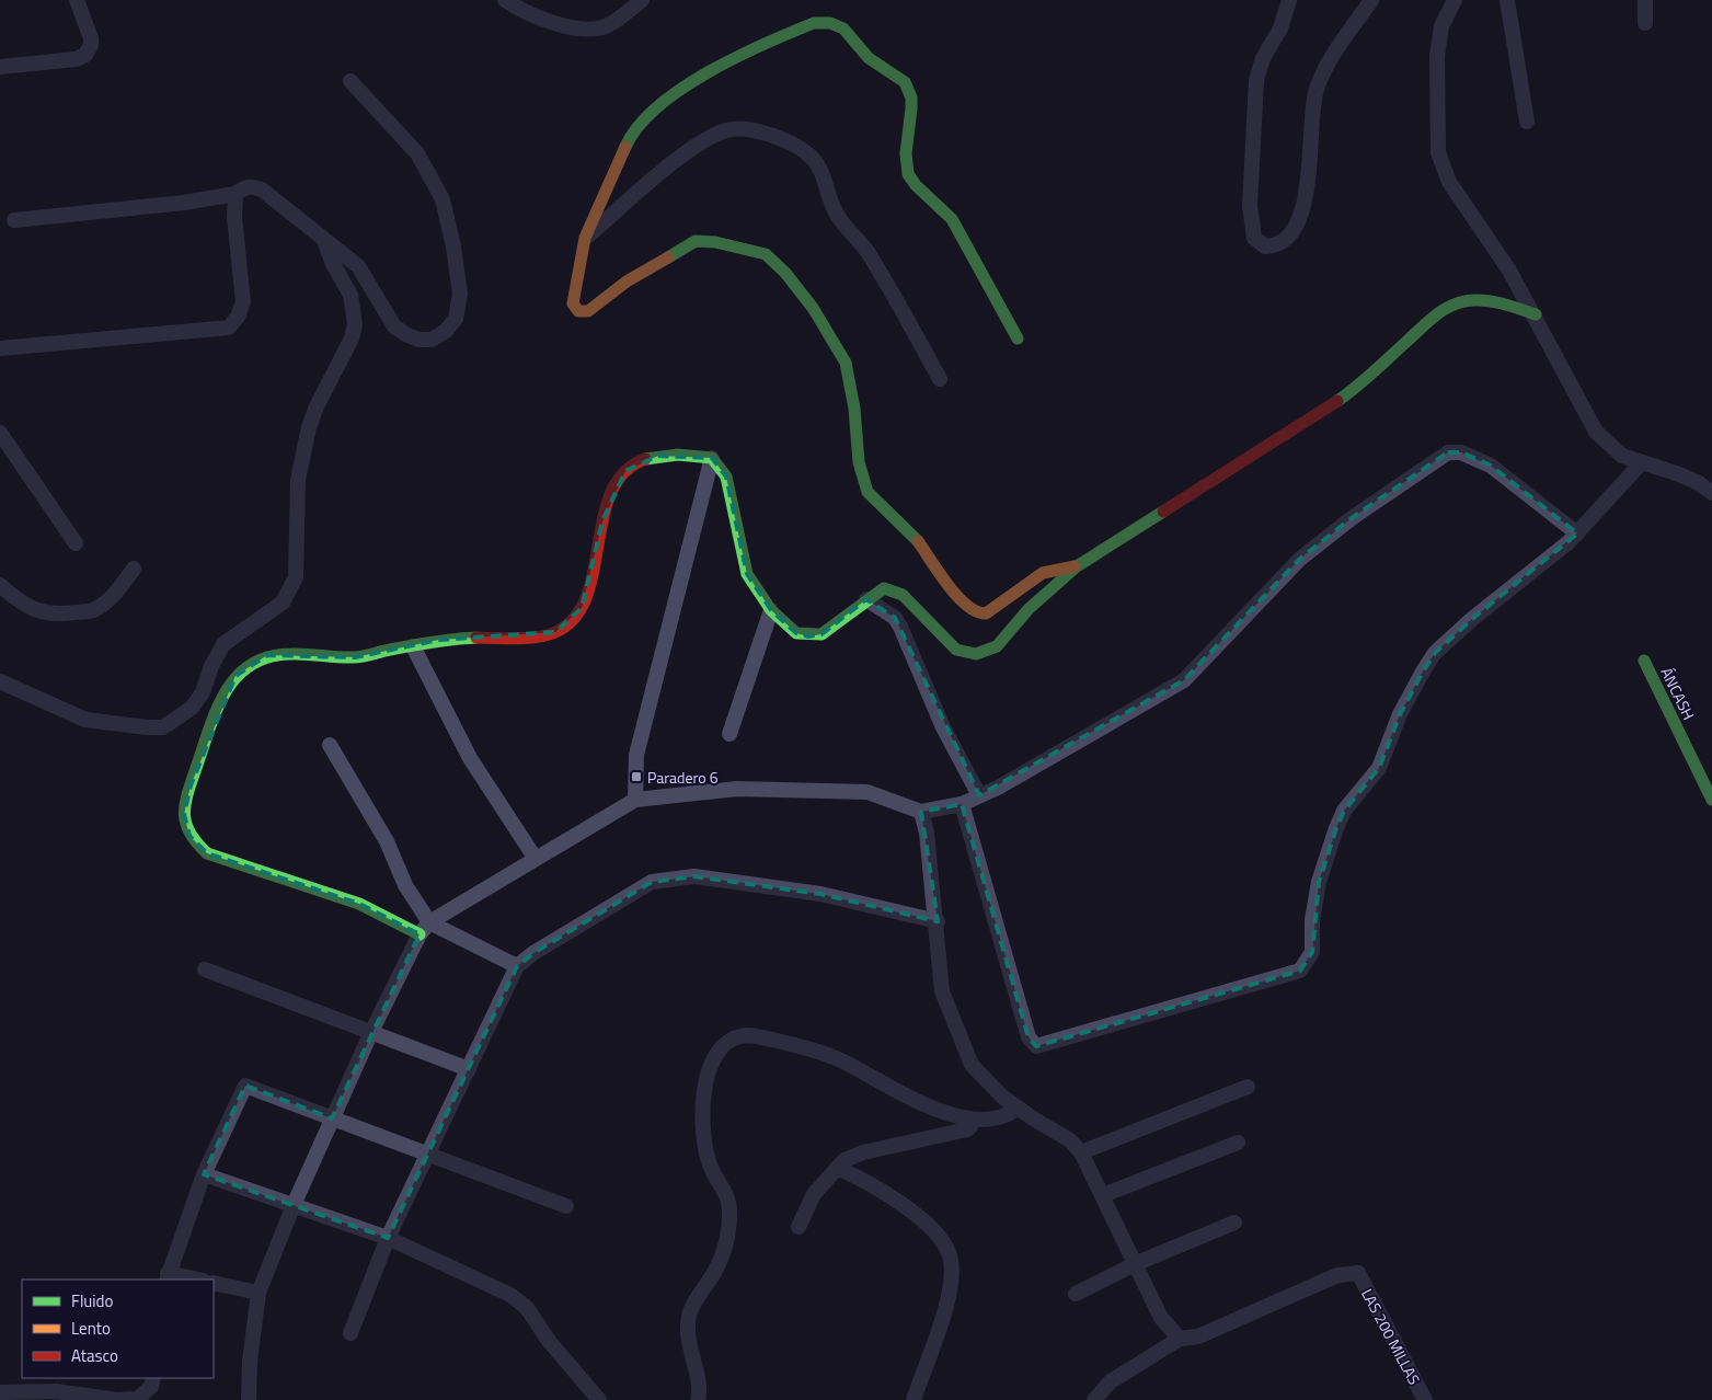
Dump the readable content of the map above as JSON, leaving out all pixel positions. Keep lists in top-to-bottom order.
{
  "streets": {
    "street": ["ÁNCASH", "LAS 200 MILLAS"]
  },
  "places": {
    "transit": ["Paradero 6"]
  },
  "legend": ["Fluido", "Lento", "Atasco"]
}
